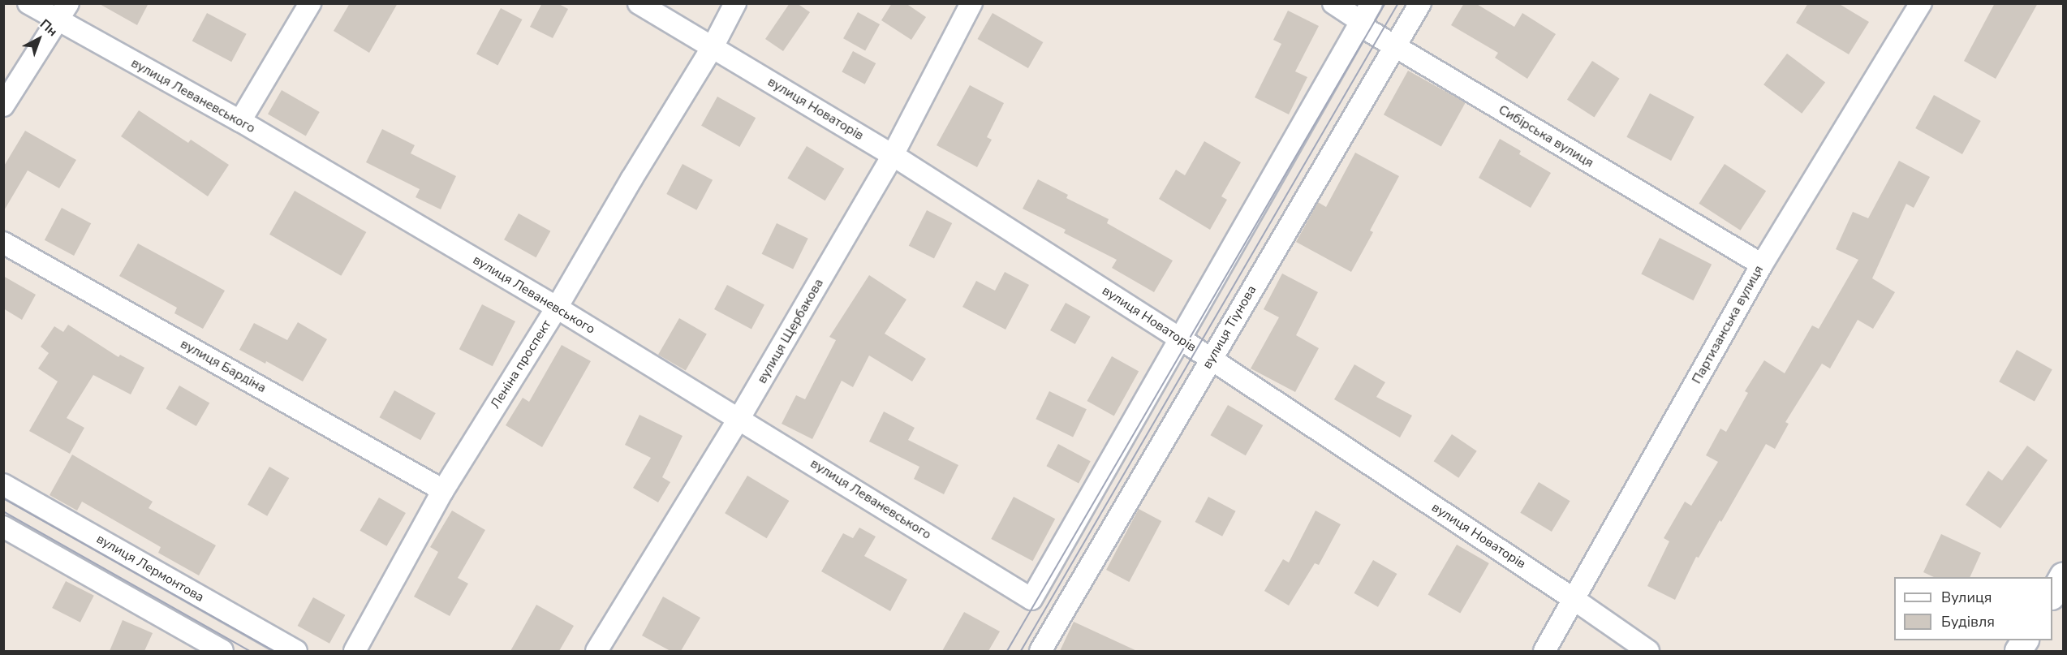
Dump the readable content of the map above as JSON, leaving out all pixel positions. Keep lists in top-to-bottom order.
{
  "streets": {
    "street": [
      "вулиця Леваневського",
      "вулиця Новаторів",
      "Сибірська вулиця",
      "Партизанська вулиця",
      "вулиця Тіунова",
      "вулиця Щербакова",
      "Леніна проспект",
      "вулиця Бардіна",
      "вулиця Лермонтова"
    ]
  },
  "crossings": [
    ["вулиця Леваневського", "вулиця Новаторів"],
    ["вулиця Леваневського", "вулиця Щербакова"],
    ["вулиця Леваневського", "Леніна проспект"],
    ["вулиця Новаторів", "Партизанська вулиця"],
    ["вулиця Новаторів", "вулиця Тіунова"],
    ["вулиця Новаторів", "вулиця Щербакова"],
    ["вулиця Новаторів", "Леніна проспект"],
    ["Сибірська вулиця", "Партизанська вулиця"],
    ["Сибірська вулиця", "вулиця Тіунова"],
    ["Леніна проспект", "вулиця Бардіна"]
  ],
  "legend": ["Вулиця", "Будівля"],
  "north": "top right"
}
